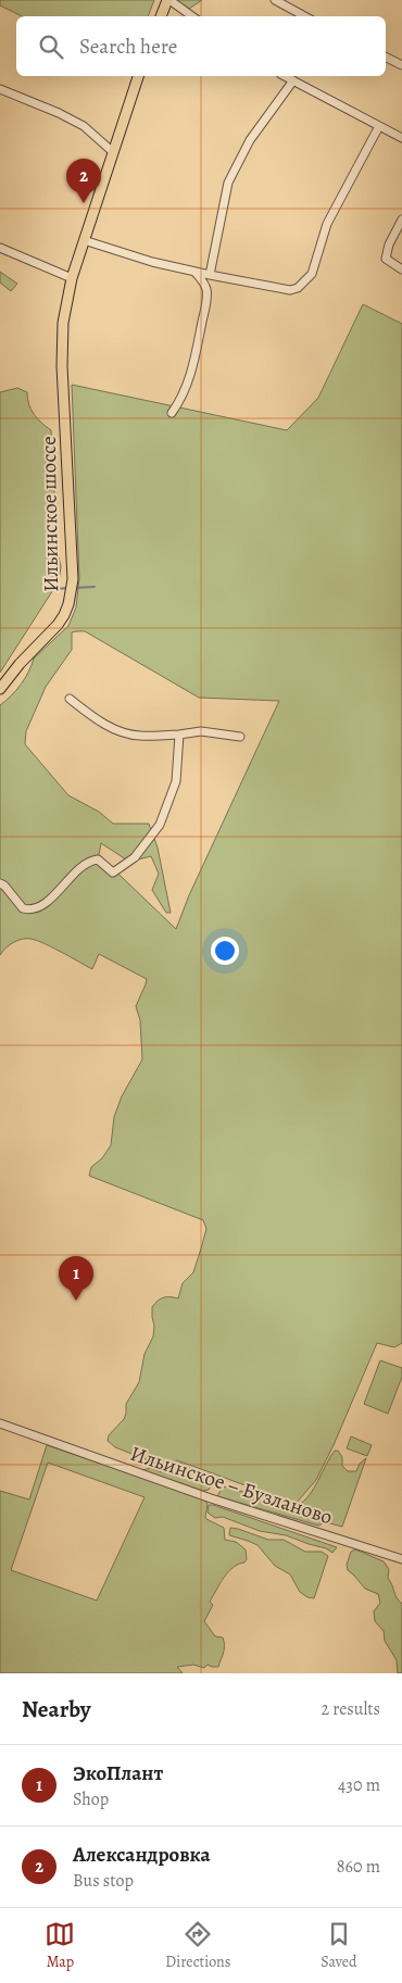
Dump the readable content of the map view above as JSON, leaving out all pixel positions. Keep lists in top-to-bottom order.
{
  "streets": {
    "main road": ["Ильинское шоссе"],
    "street": ["Ильинское – Бузланово"]
  },
  "page": {
    "search": "Search here",
    "pins": ["2", "1"],
    "heading": ["Nearby", "2 results"],
    "list": [
      {
        "mark": "1",
        "name": "ЭкоПлант",
        "note": "Shop",
        "value": "430 m"
      },
      {
        "mark": "2",
        "name": "Александровка",
        "note": "Bus stop",
        "value": "860 m"
      }
    ],
    "nav": ["Map", "Directions", "Saved"]
  }
}
